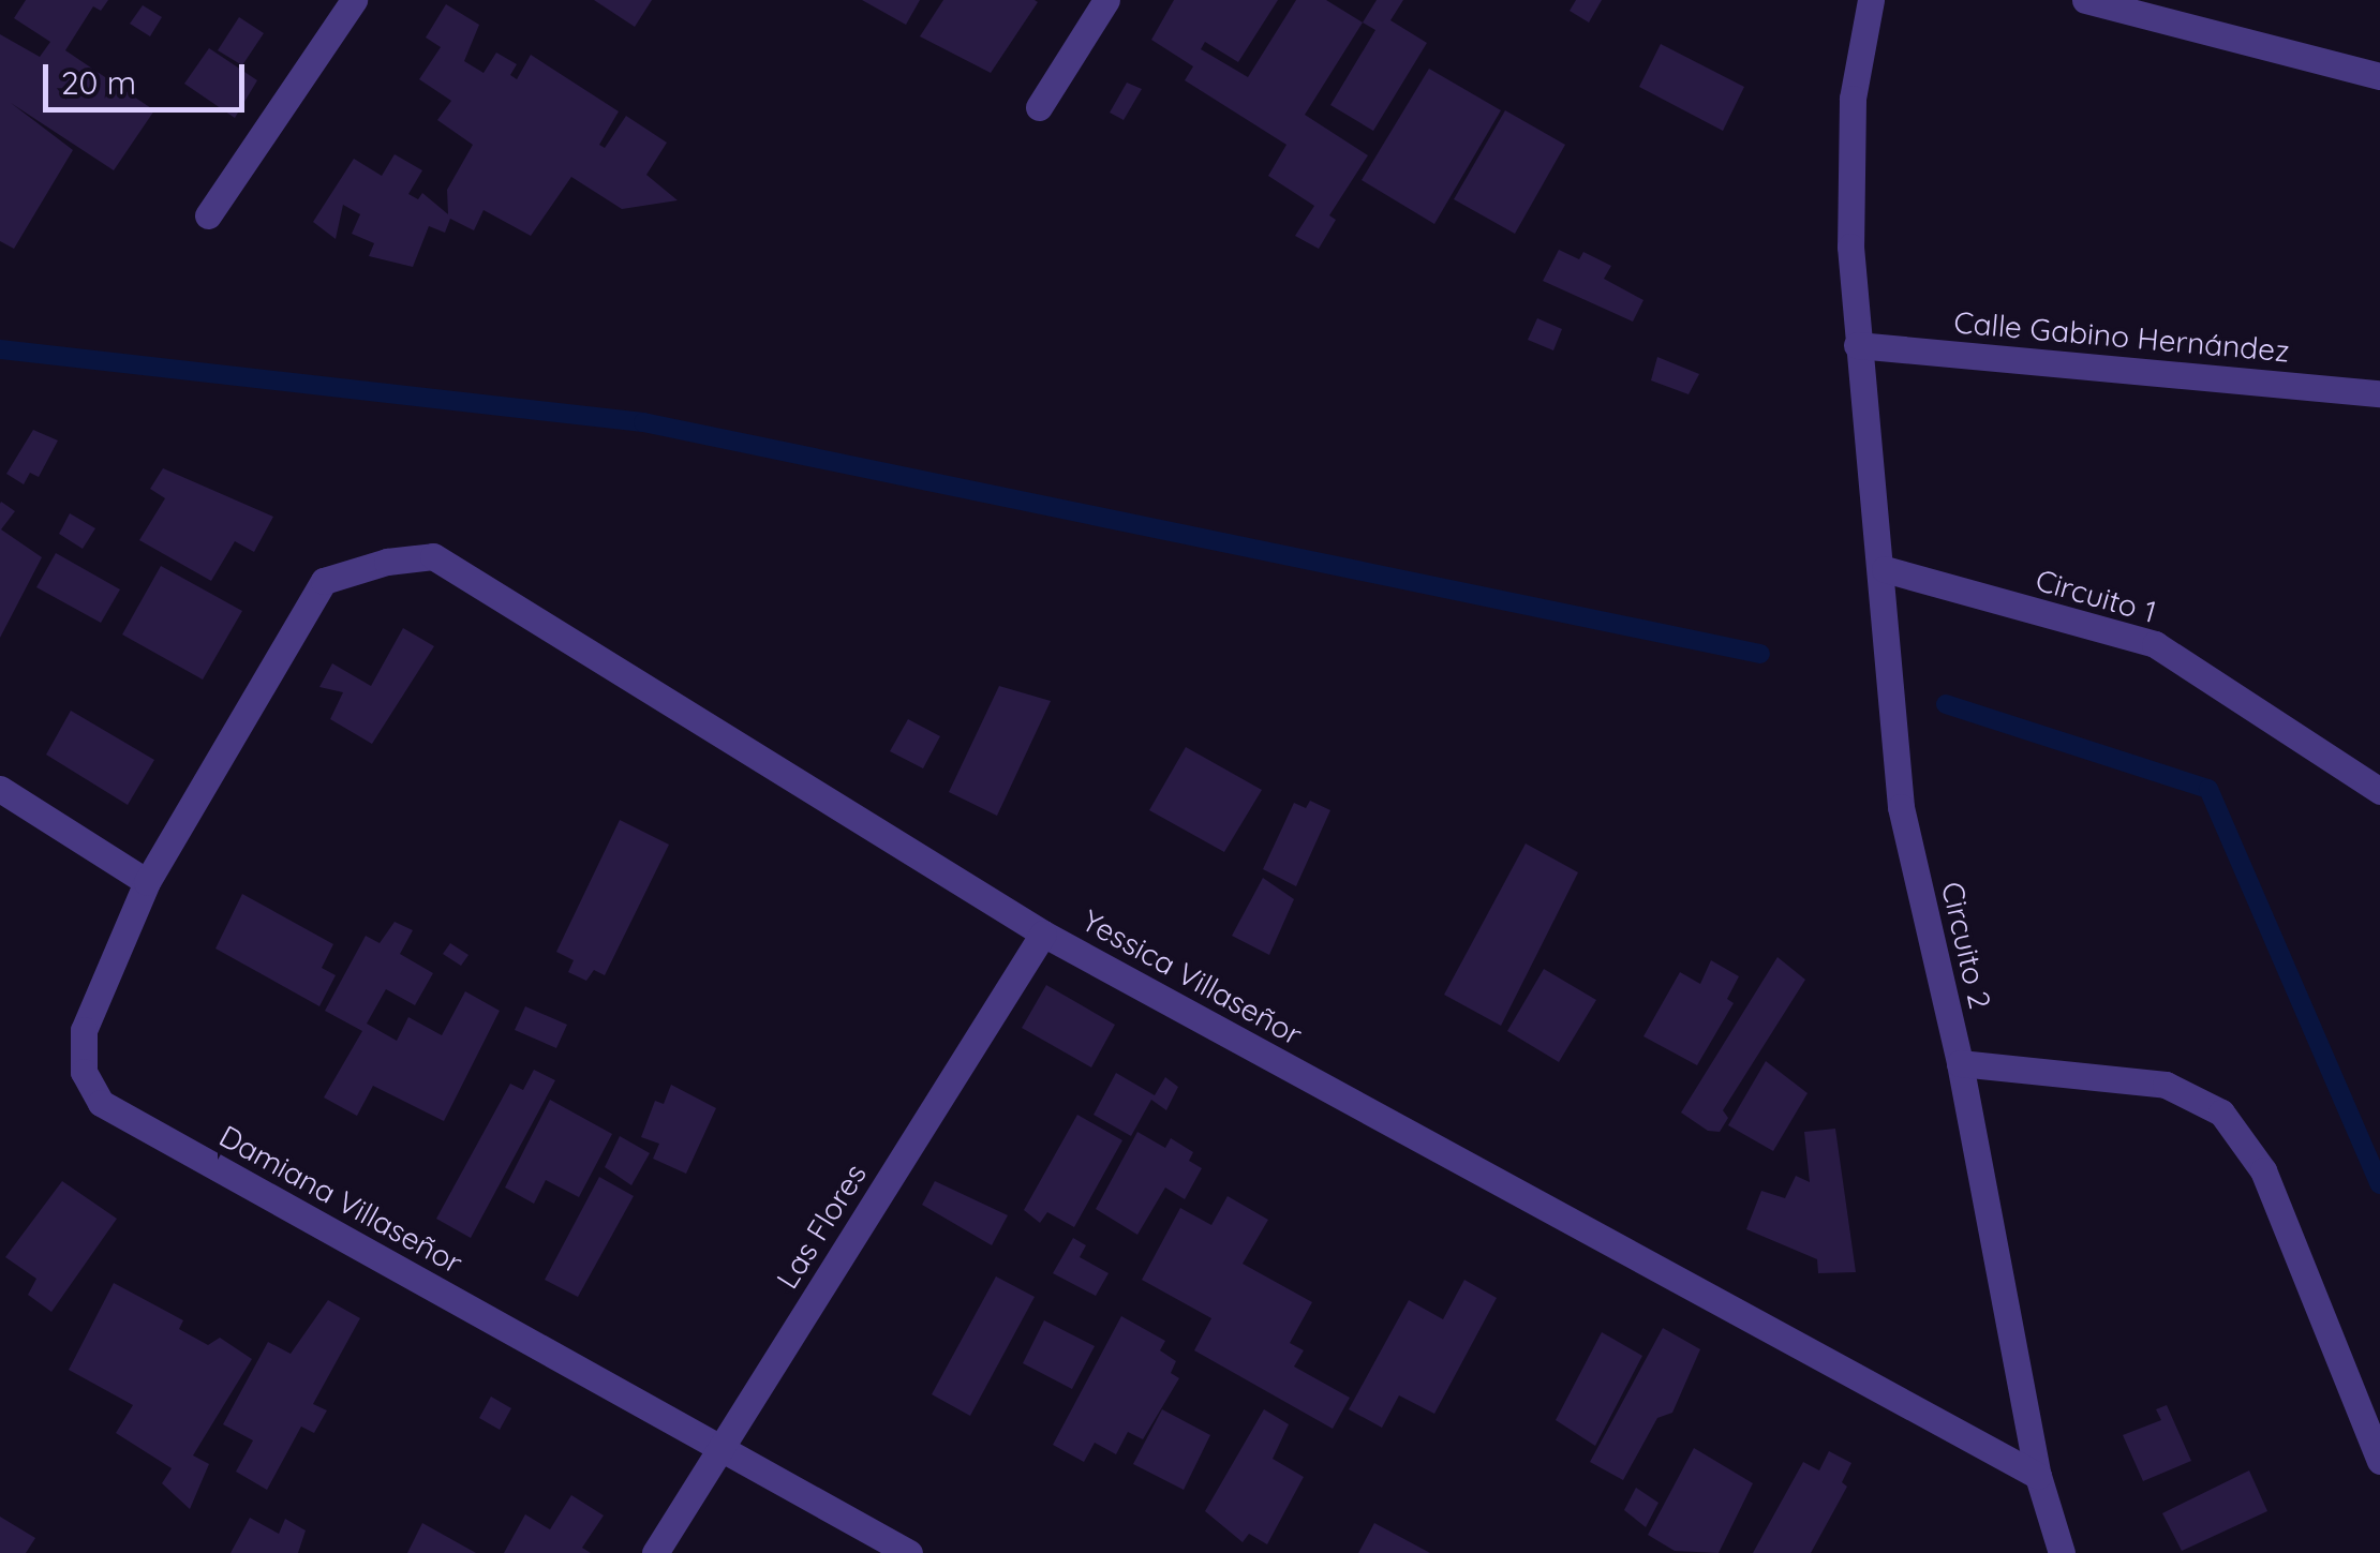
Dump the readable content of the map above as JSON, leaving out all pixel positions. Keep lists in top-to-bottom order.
{
  "streets": {
    "street": [
      "Calle Gabino Hernández",
      "Circuito 1",
      "Circuito 2",
      "Yessica Villaseñor",
      "Damiana Villaseñor",
      "Las Flores"
    ]
  },
  "crossings": [
    ["Calle Gabino Hernández", "Circuito 2"],
    ["Circuito 1", "Circuito 2"],
    ["Circuito 2", "Yessica Villaseñor"],
    ["Yessica Villaseñor", "Damiana Villaseñor"],
    ["Yessica Villaseñor", "Las Flores"],
    ["Damiana Villaseñor", "Las Flores"]
  ],
  "scale_bar": "20 m"
}
